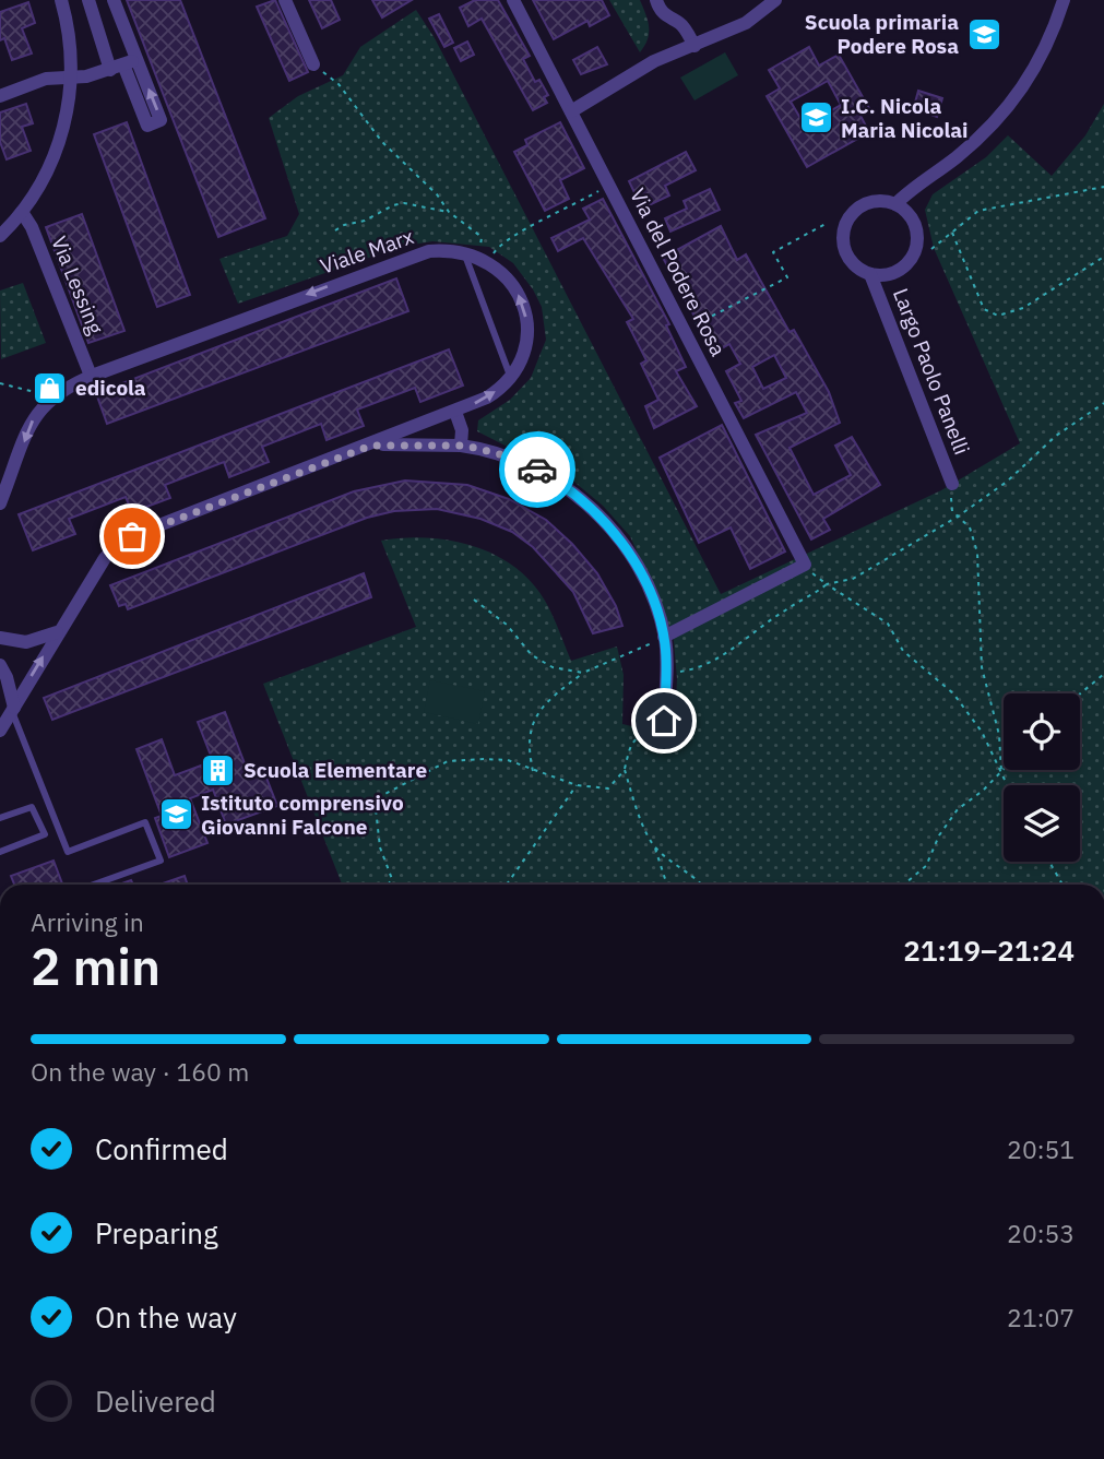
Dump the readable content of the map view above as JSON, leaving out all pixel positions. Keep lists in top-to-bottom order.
{
  "streets": {
    "street": [
      "Viale Marx",
      "Via del Podere Rosa",
      "Via Lessing",
      "Largo Paolo Panelli"
    ]
  },
  "crossings": [
    ["Viale Marx", "Via Lessing"]
  ],
  "places": {
    "school or university": ["Scuola primaria Podere Rosa", "I.C. Nicola Maria Nicolai", "Istituto comprensivo Giovanni Falcone"],
    "shop": ["edicola"],
    "building": ["Scuola Elementare"]
  },
  "page": {
    "heading": ["2 min", "Arriving in", "21:19–21:24"],
    "bar": "On the way · 160 m",
    "list": [
      ["Confirmed", "20:51"],
      ["Preparing", "20:53"],
      ["On the way", "21:07"],
      "Delivered"
    ]
  }
}
